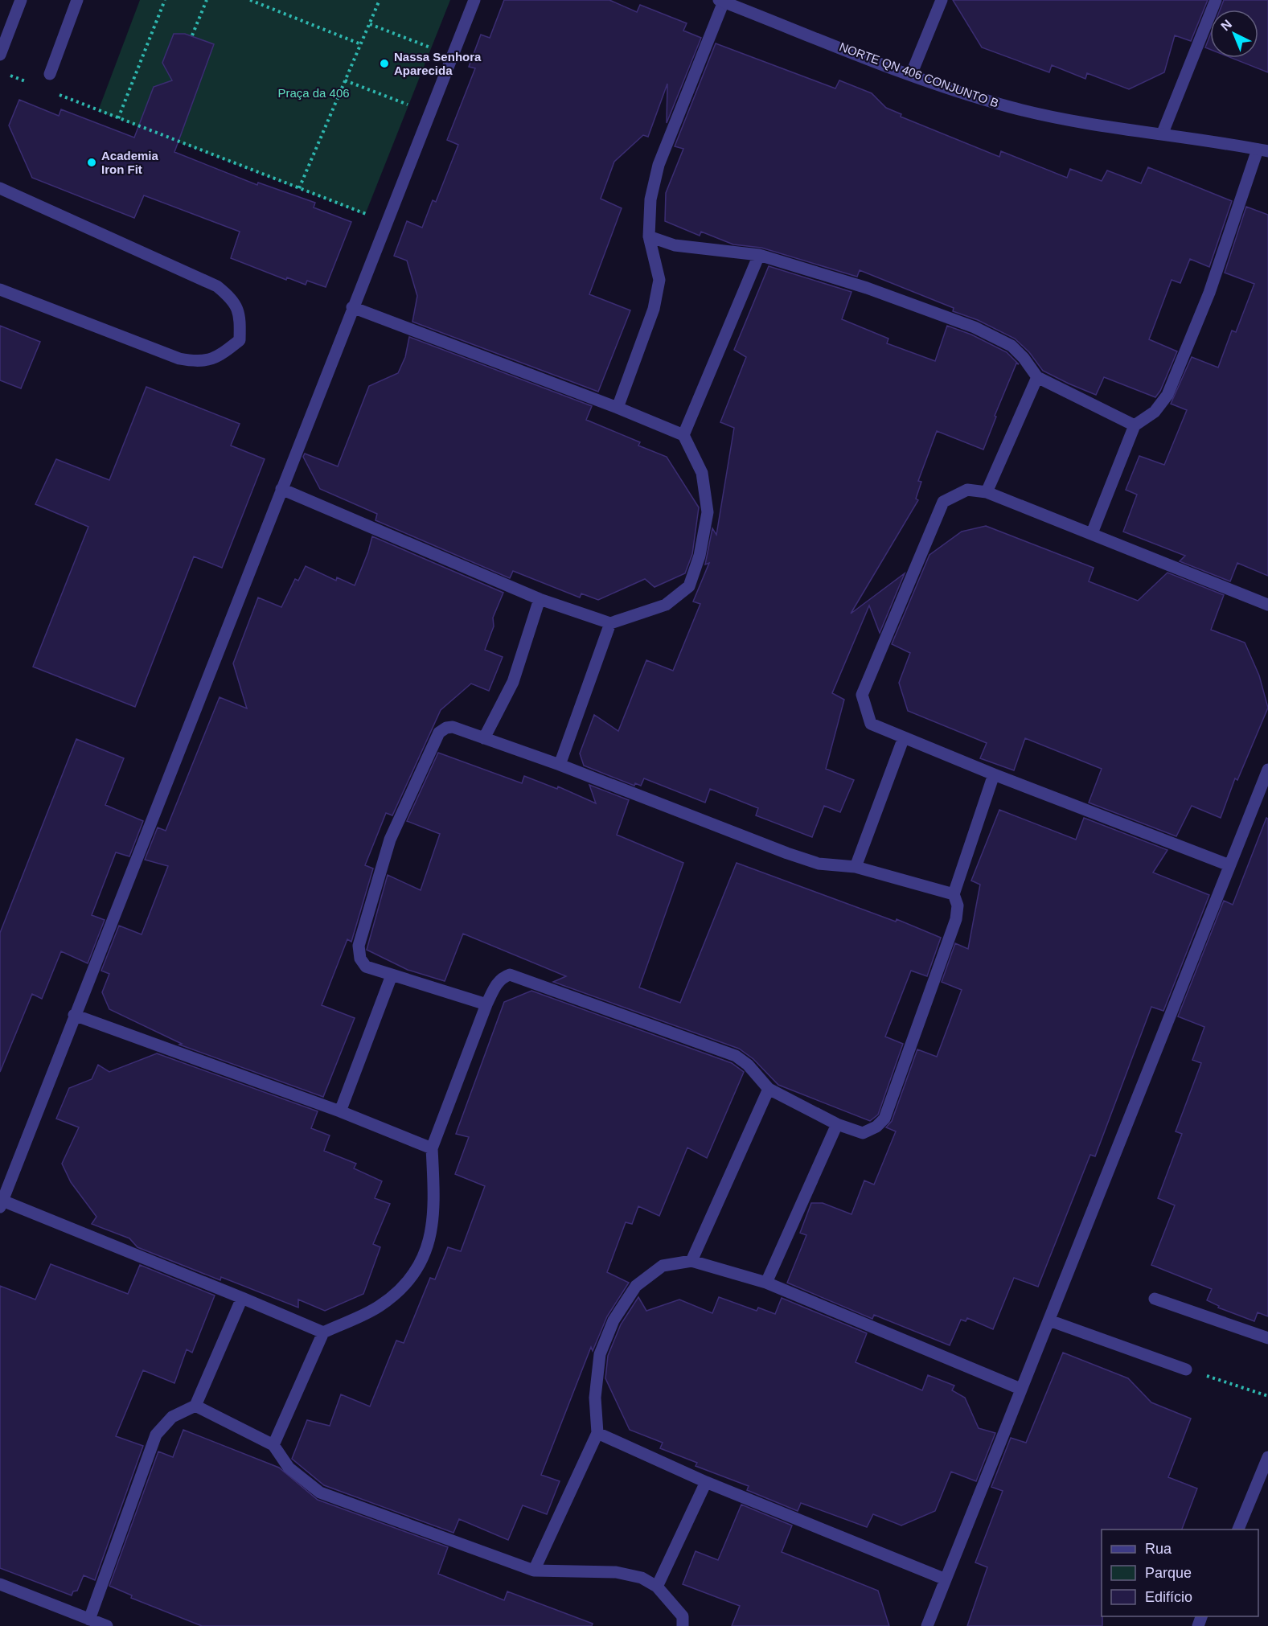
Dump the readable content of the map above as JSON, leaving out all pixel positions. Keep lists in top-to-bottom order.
{
  "streets": {
    "street": ["NORTE QN 406 CONJUNTO B"]
  },
  "parks": ["Praça da 406"],
  "places": ["Nassa Senhora Aparecida", "Academia Iron Fit"],
  "legend": ["Rua", "Parque", "Edifício"],
  "north": "top left"
}
